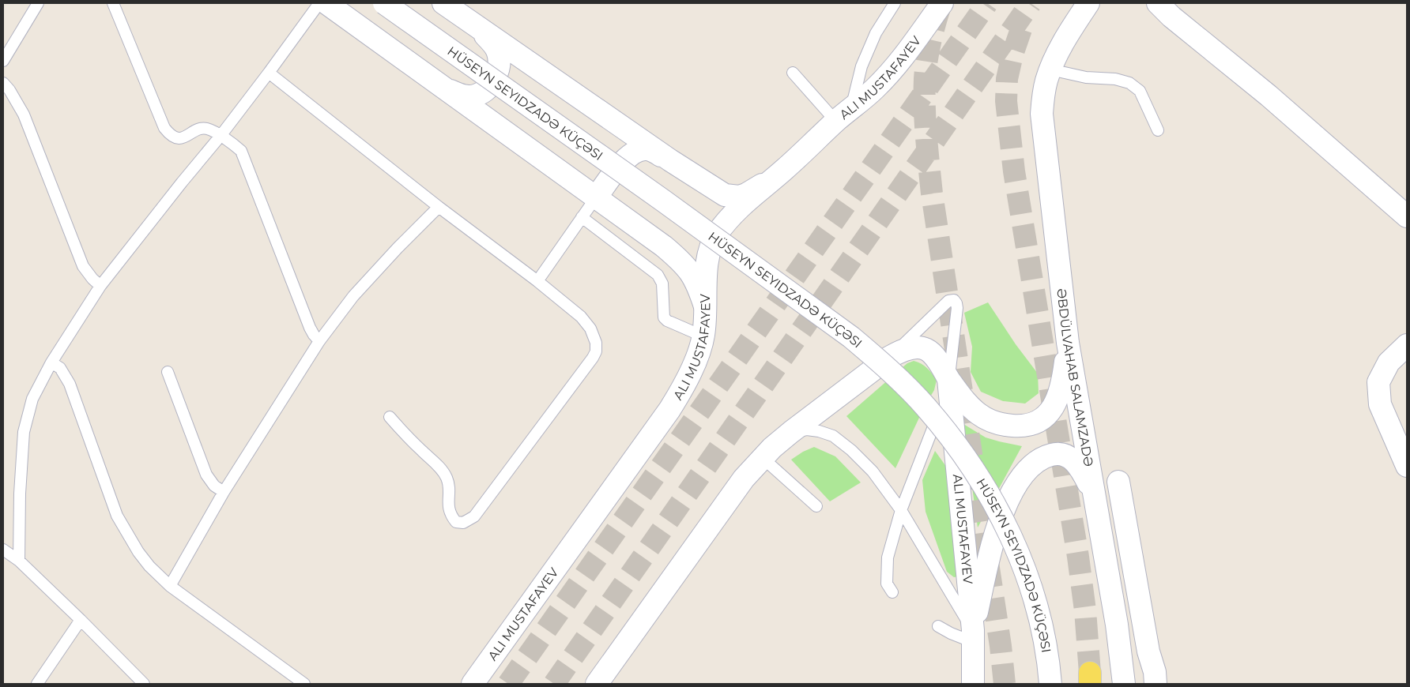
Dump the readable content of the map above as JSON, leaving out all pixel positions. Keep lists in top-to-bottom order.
{
  "streets": {
    "main road": ["HÜSEYN SEYIDZADƏ KÜÇƏSI", "ƏBDÜLVAHAB SALAMZADƏ"]
  }
}
